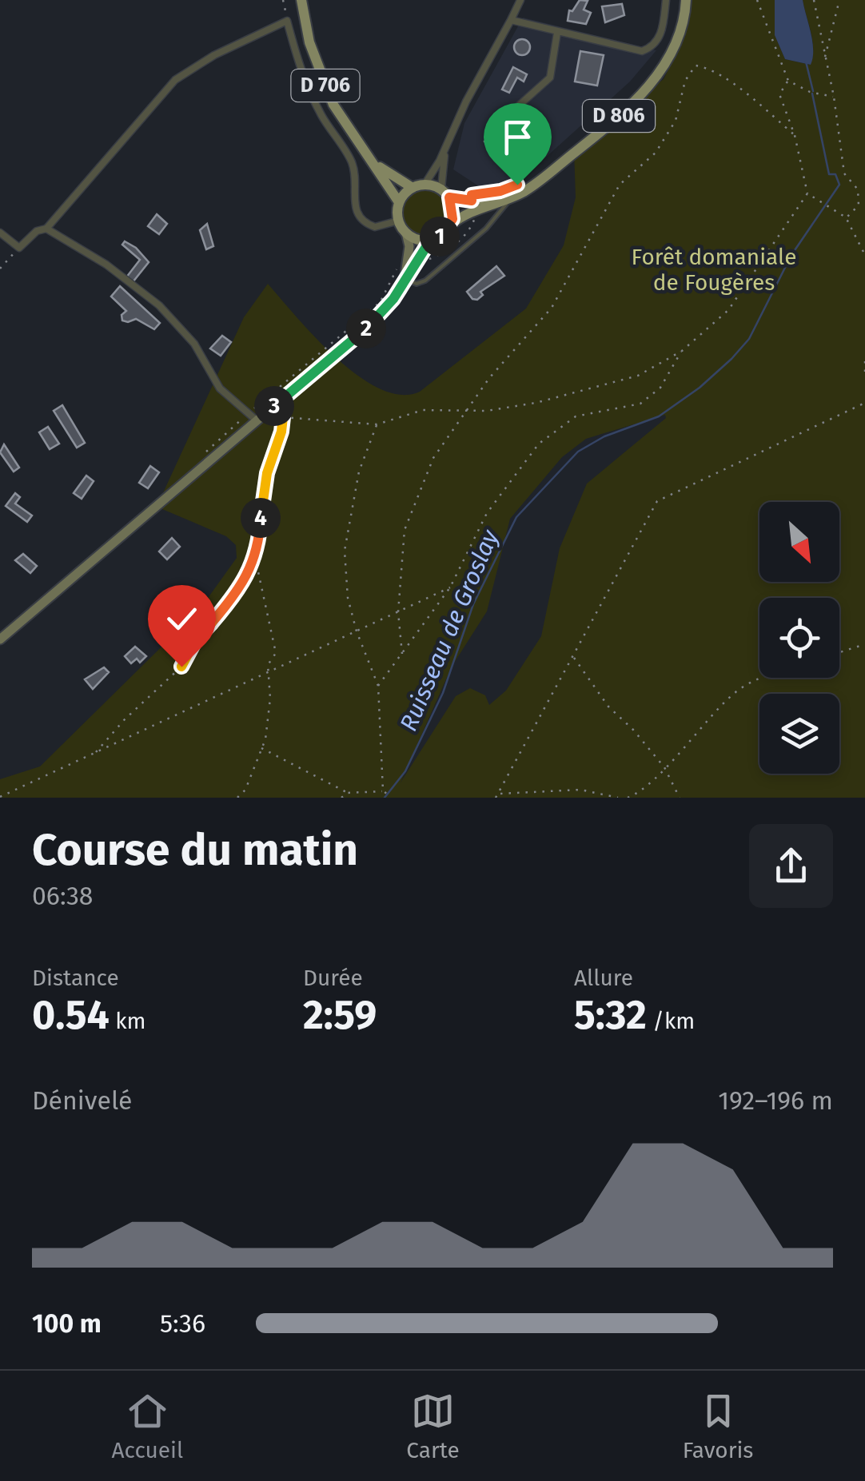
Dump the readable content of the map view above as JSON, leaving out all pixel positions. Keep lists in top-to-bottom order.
{
  "streets": {
    "main road": ["D 706", "D 806"]
  },
  "crossings": [
    ["D 706", "D 806"]
  ],
  "water": ["Ruisseau de Groslay"],
  "parks": ["Forêt domaniale de Fougères"],
  "north": "bottom right",
  "page": {
    "pins": [
      "1",
      "2",
      "3",
      "4"
    ],
    "heading": ["Course du matin", "06:38"],
    "stats": [
      ["Distance", "0.54 km"],
      ["Durée", "2:59"],
      ["Allure", "5:32 /km"]
    ],
    "chart": ["Dénivelé", "192–196 m"],
    "list": [
      {
        "name": "100 m",
        "note": "5:36"
      }
    ],
    "tabs": ["Accueil", "Carte", "Favoris"]
  }
}
